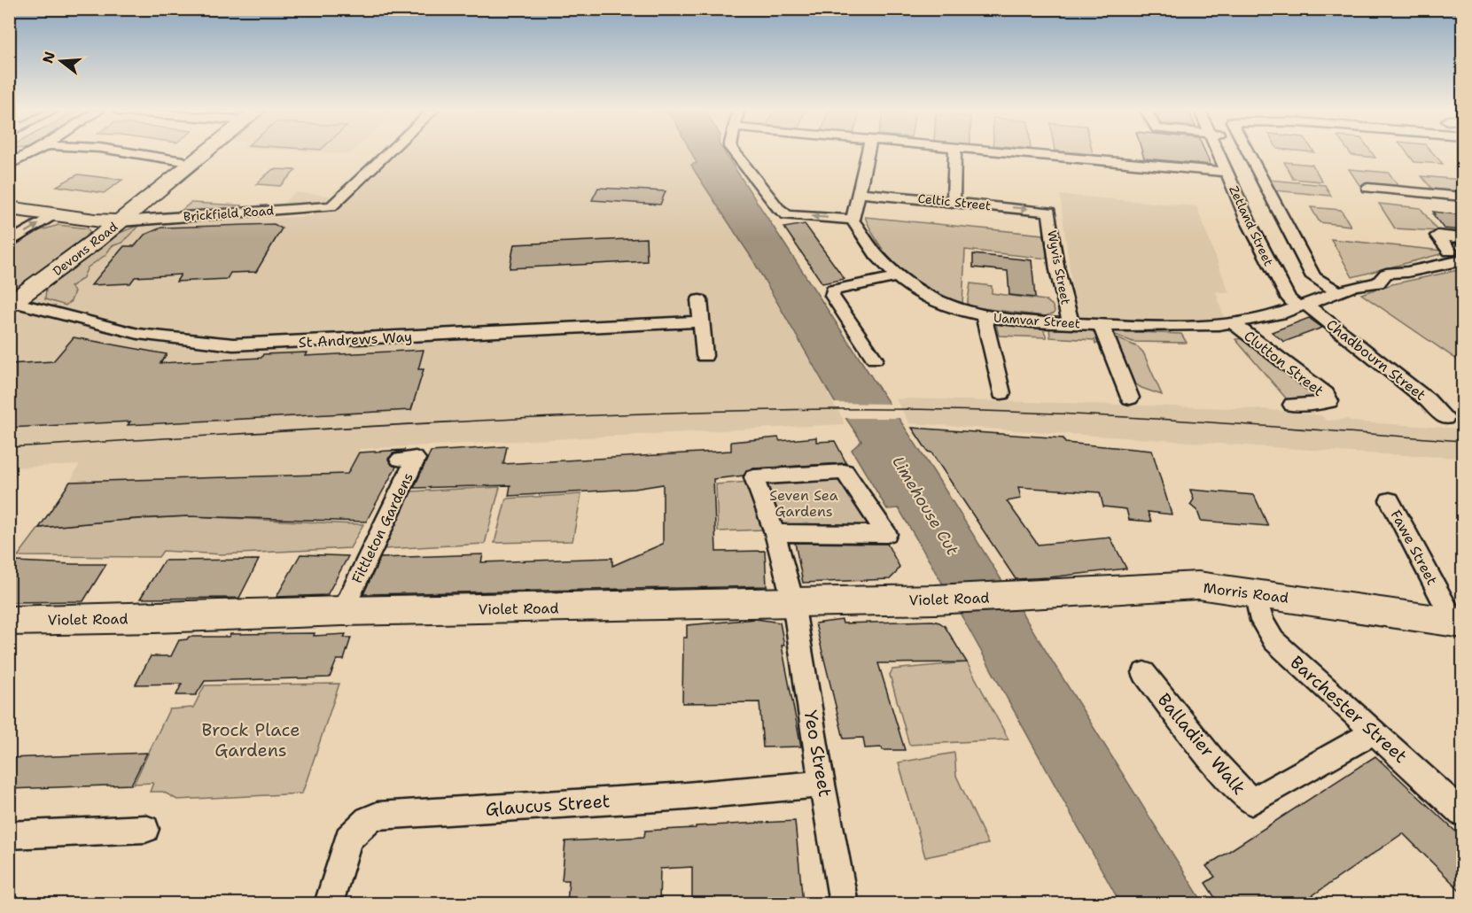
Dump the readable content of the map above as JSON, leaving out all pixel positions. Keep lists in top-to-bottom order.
{
  "streets": {
    "street": [
      "Celtic Street",
      "Brickfield Road",
      "Zetland Street",
      "Devons Road",
      "Wyvis Street",
      "Uamvar Street",
      "St Andrews Way",
      "Chadbourn Street",
      "Clutton Street",
      "Fittleton Gardens",
      "Fawe Street",
      "Morris Road",
      "Violet Road",
      "Barchester Street",
      "Balladier Walk",
      "Yeo Street",
      "Glaucus Street"
    ]
  },
  "crossings": [
    ["Celtic Street", "Wyvis Street"],
    ["Brickfield Road", "Devons Road"],
    ["Zetland Street", "Uamvar Street"],
    ["Zetland Street", "Chadbourn Street"],
    ["Devons Road", "St Andrews Way"],
    ["Wyvis Street", "Uamvar Street"],
    ["Uamvar Street", "Chadbourn Street"],
    ["Uamvar Street", "Clutton Street"],
    ["Fittleton Gardens", "Violet Road"],
    ["Fawe Street", "Morris Road"],
    ["Morris Road", "Violet Road"],
    ["Morris Road", "Barchester Street"],
    ["Violet Road", "Yeo Street"],
    ["Barchester Street", "Balladier Walk"],
    ["Yeo Street", "Glaucus Street"]
  ],
  "water": ["Limehouse Cut"],
  "parks": ["Seven Sea Gardens", "Brock Place Gardens"],
  "north": "left"
}
